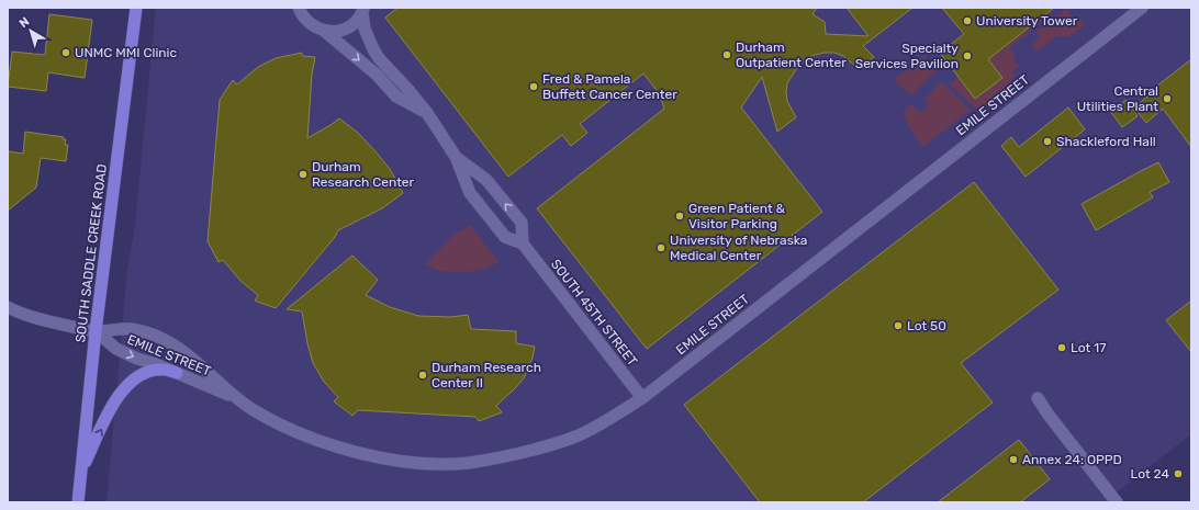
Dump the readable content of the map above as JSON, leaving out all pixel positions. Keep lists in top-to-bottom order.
{
  "streets": {
    "main road": ["SOUTH SADDLE CREEK ROAD"],
    "street": ["EMILE STREET", "SOUTH 45TH STREET"]
  },
  "crossings": [
    ["EMILE STREET", "SOUTH SADDLE CREEK ROAD"],
    ["EMILE STREET", "SOUTH 45TH STREET"]
  ],
  "places": [
    "University Tower",
    "UNMC MMI Clinic",
    "Durham Outpatient Center",
    "Specialty Services Pavilion",
    "Fred & Pamela Buffett Cancer Center",
    "Central Utilities Plant",
    "Shackleford Hall",
    "Durham Research Center",
    "Green Patient & Visitor Parking",
    "University of Nebraska Medical Center",
    "Lot 50",
    "Lot 17",
    "Durham Research Center II",
    "Annex 24: OPPD",
    "Lot 24"
  ],
  "north": "top left"
}
